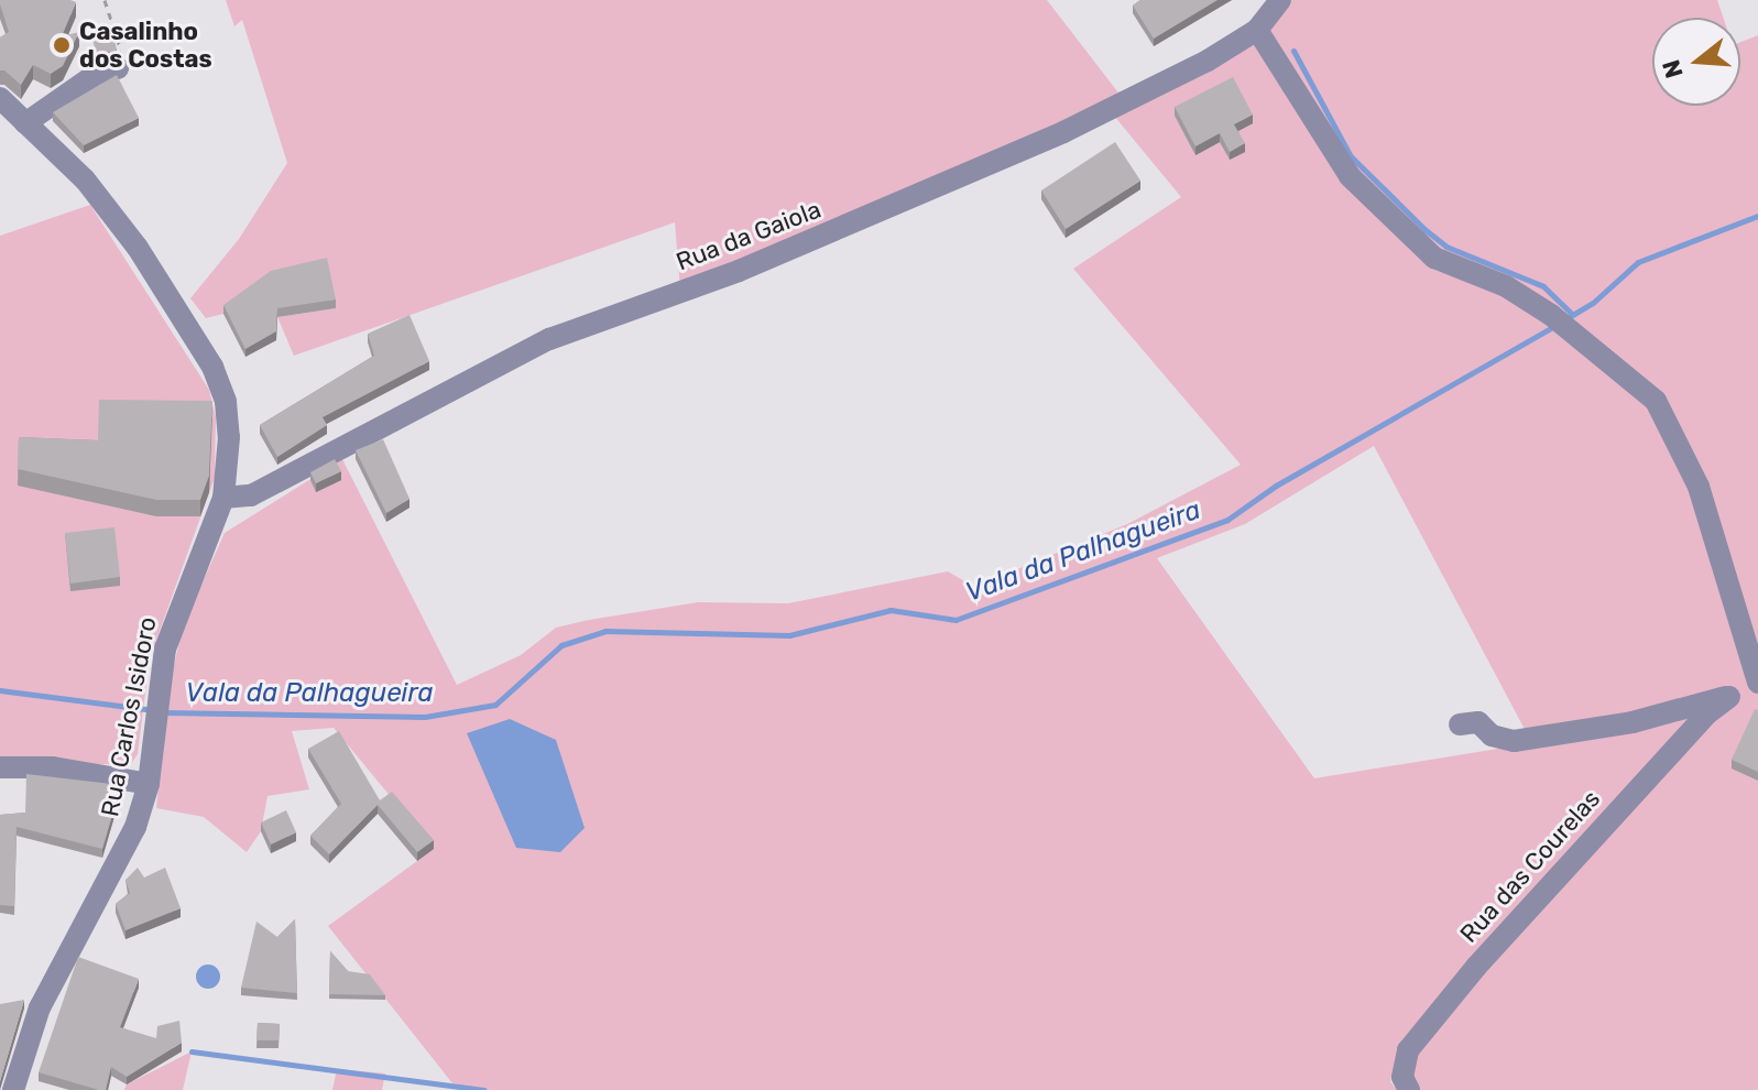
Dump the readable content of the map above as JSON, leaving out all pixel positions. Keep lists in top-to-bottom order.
{
  "streets": {
    "street": ["Rua da Gaiola", "Rua Carlos Isidoro", "Rua das Courelas"]
  },
  "crossings": [
    ["Rua da Gaiola", "Rua Carlos Isidoro"]
  ],
  "water": ["Vala da Palhagueira"],
  "places": ["Casalinho dos Costas"],
  "north": "left"
}
